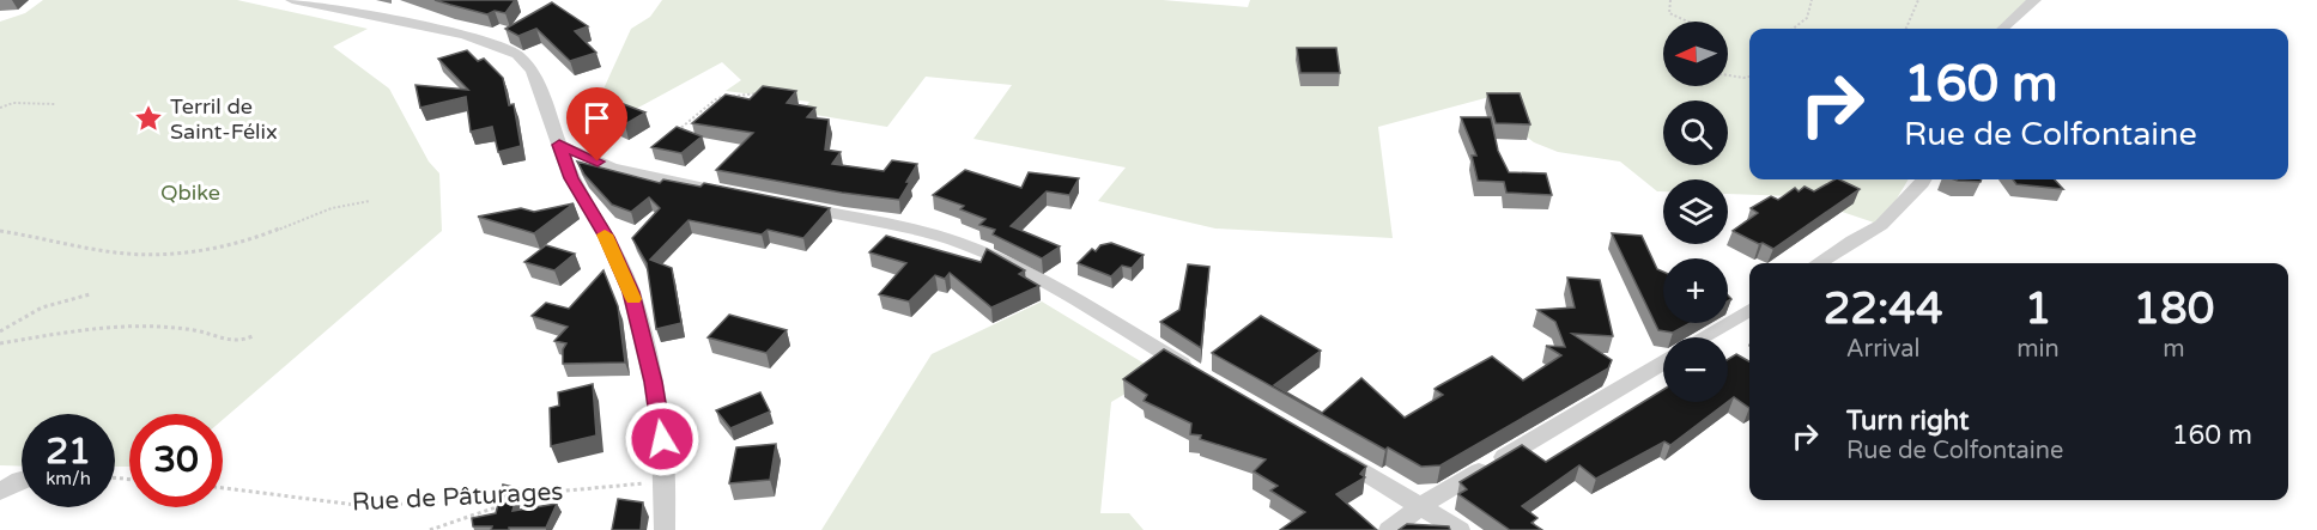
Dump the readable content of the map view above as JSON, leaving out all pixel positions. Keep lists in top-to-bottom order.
{
  "streets": {
    "path": ["Rue de Pâturages"]
  },
  "parks": ["Qbike"],
  "places": {
    "place": ["Terril de Saint-Félix"]
  },
  "north": "left",
  "page": {
    "map_buttons": ["+", "−"],
    "turn": ["160 m", "Rue de Colfontaine"],
    "eta": [
      "22:44",
      "Arrival",
      "1",
      "min",
      "180",
      "m"
    ],
    "list": [
      {
        "name": "Turn right",
        "note": "Rue de Colfontaine",
        "value": "160 m"
      }
    ],
    "speed": "21 km/h",
    "limit": "30"
  }
}
